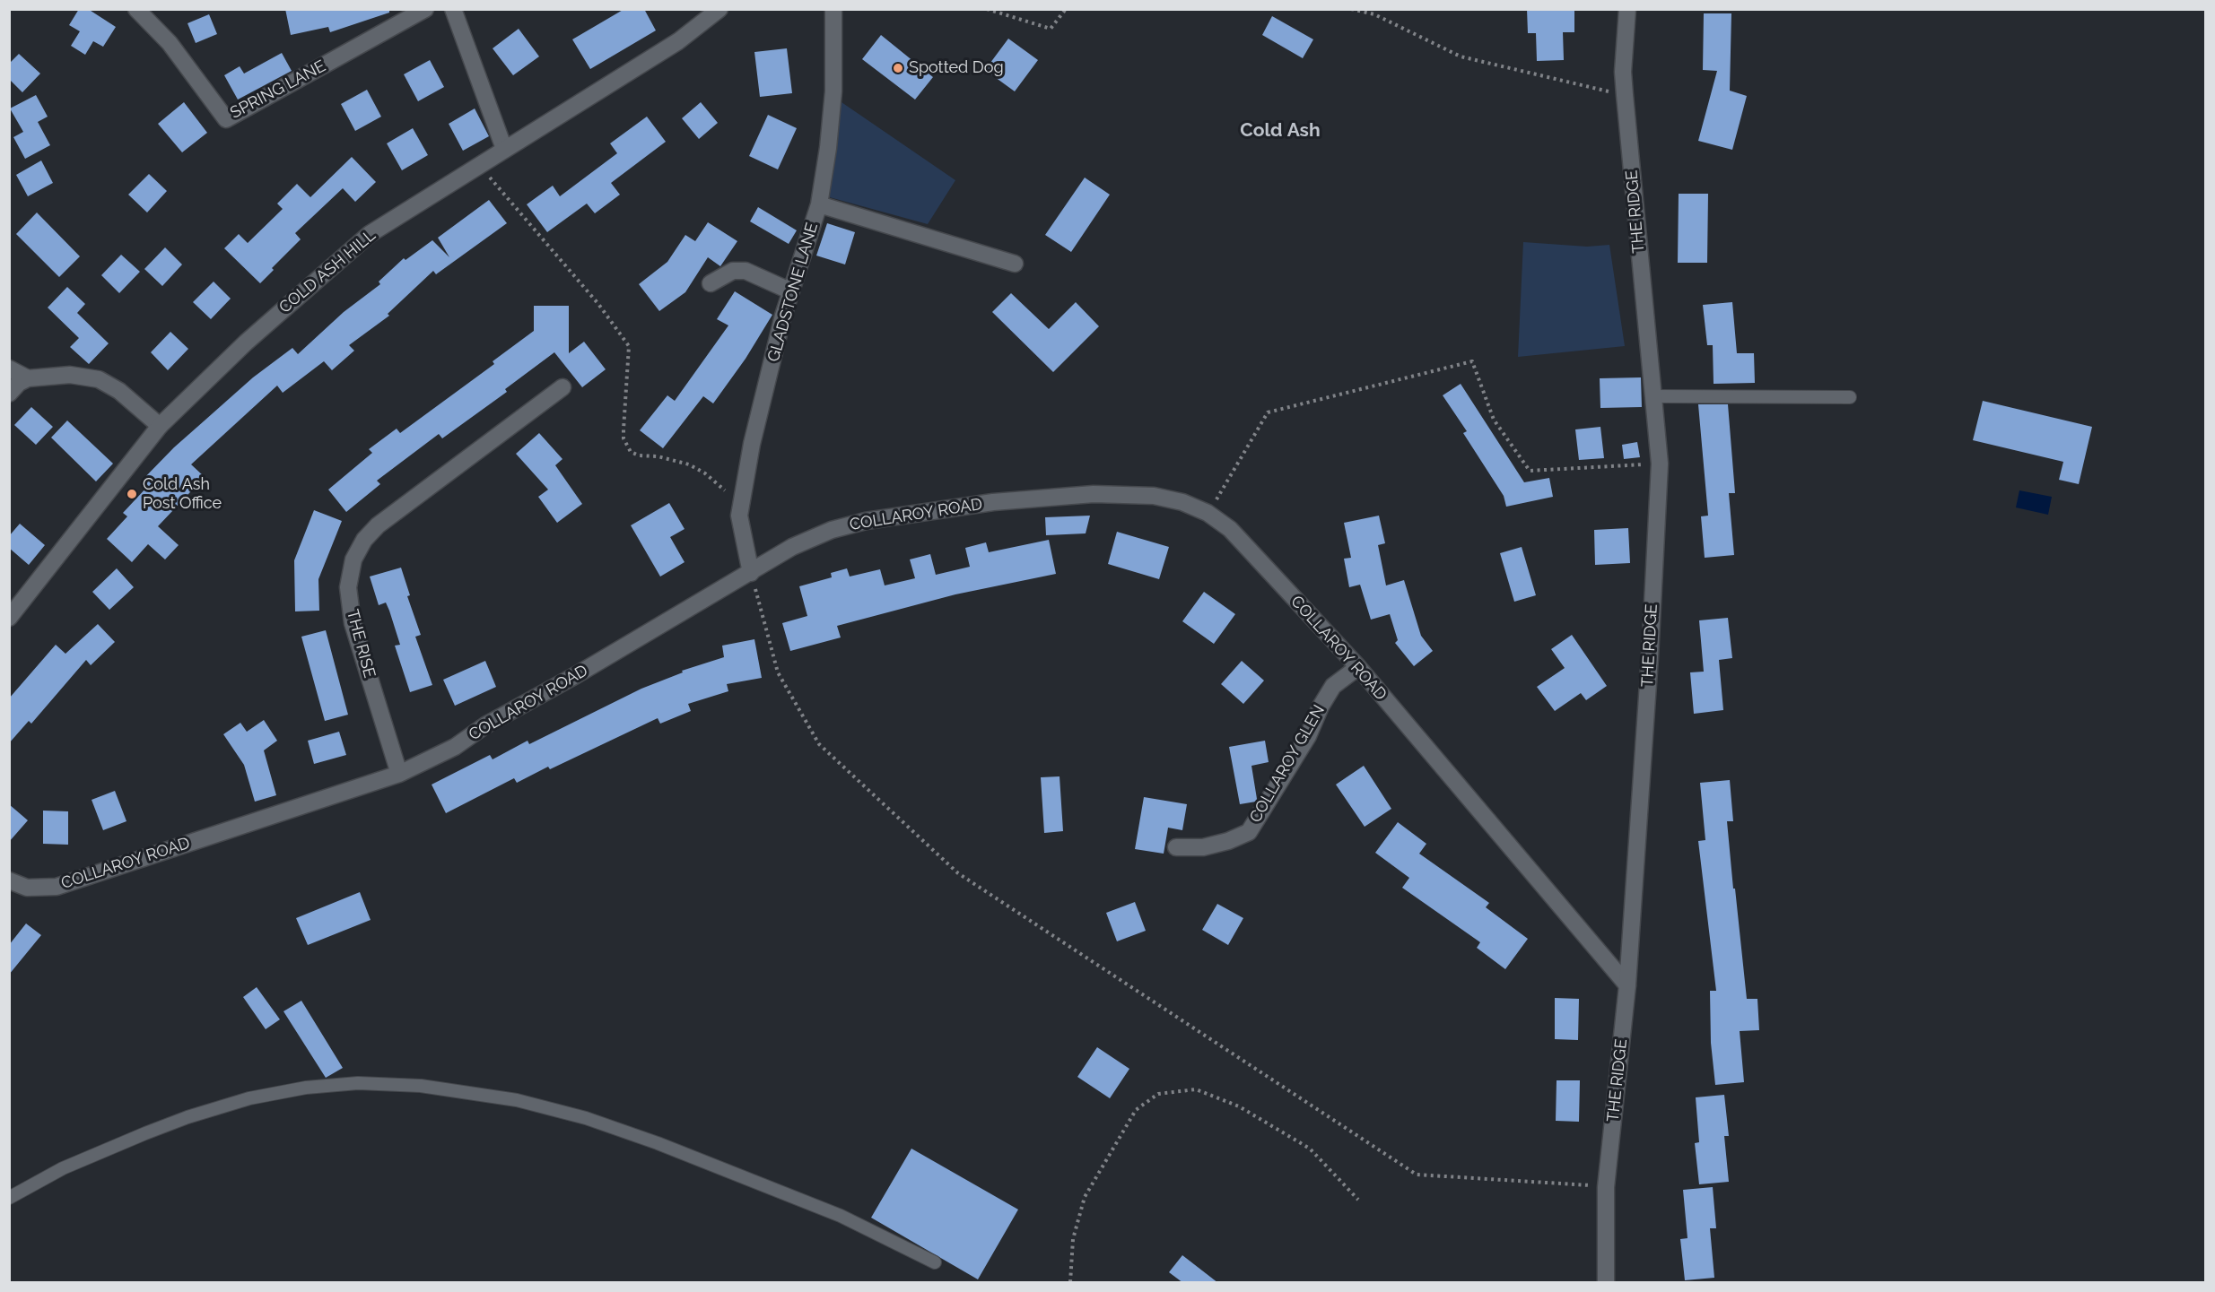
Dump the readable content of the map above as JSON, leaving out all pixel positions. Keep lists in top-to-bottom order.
{
  "streets": {
    "street": [
      "SPRING LANE",
      "THE RIDGE",
      "COLD ASH HILL",
      "GLADSTONE LANE",
      "COLLAROY ROAD",
      "THE RISE",
      "COLLAROY GLEN"
    ]
  },
  "crossings": [
    ["THE RIDGE", "COLLAROY ROAD"],
    ["GLADSTONE LANE", "COLLAROY ROAD"],
    ["COLLAROY ROAD", "THE RISE"],
    ["COLLAROY ROAD", "COLLAROY GLEN"]
  ],
  "districts": ["Cold Ash"],
  "places": ["Spotted Dog", "Cold Ash Post Office"]
}
